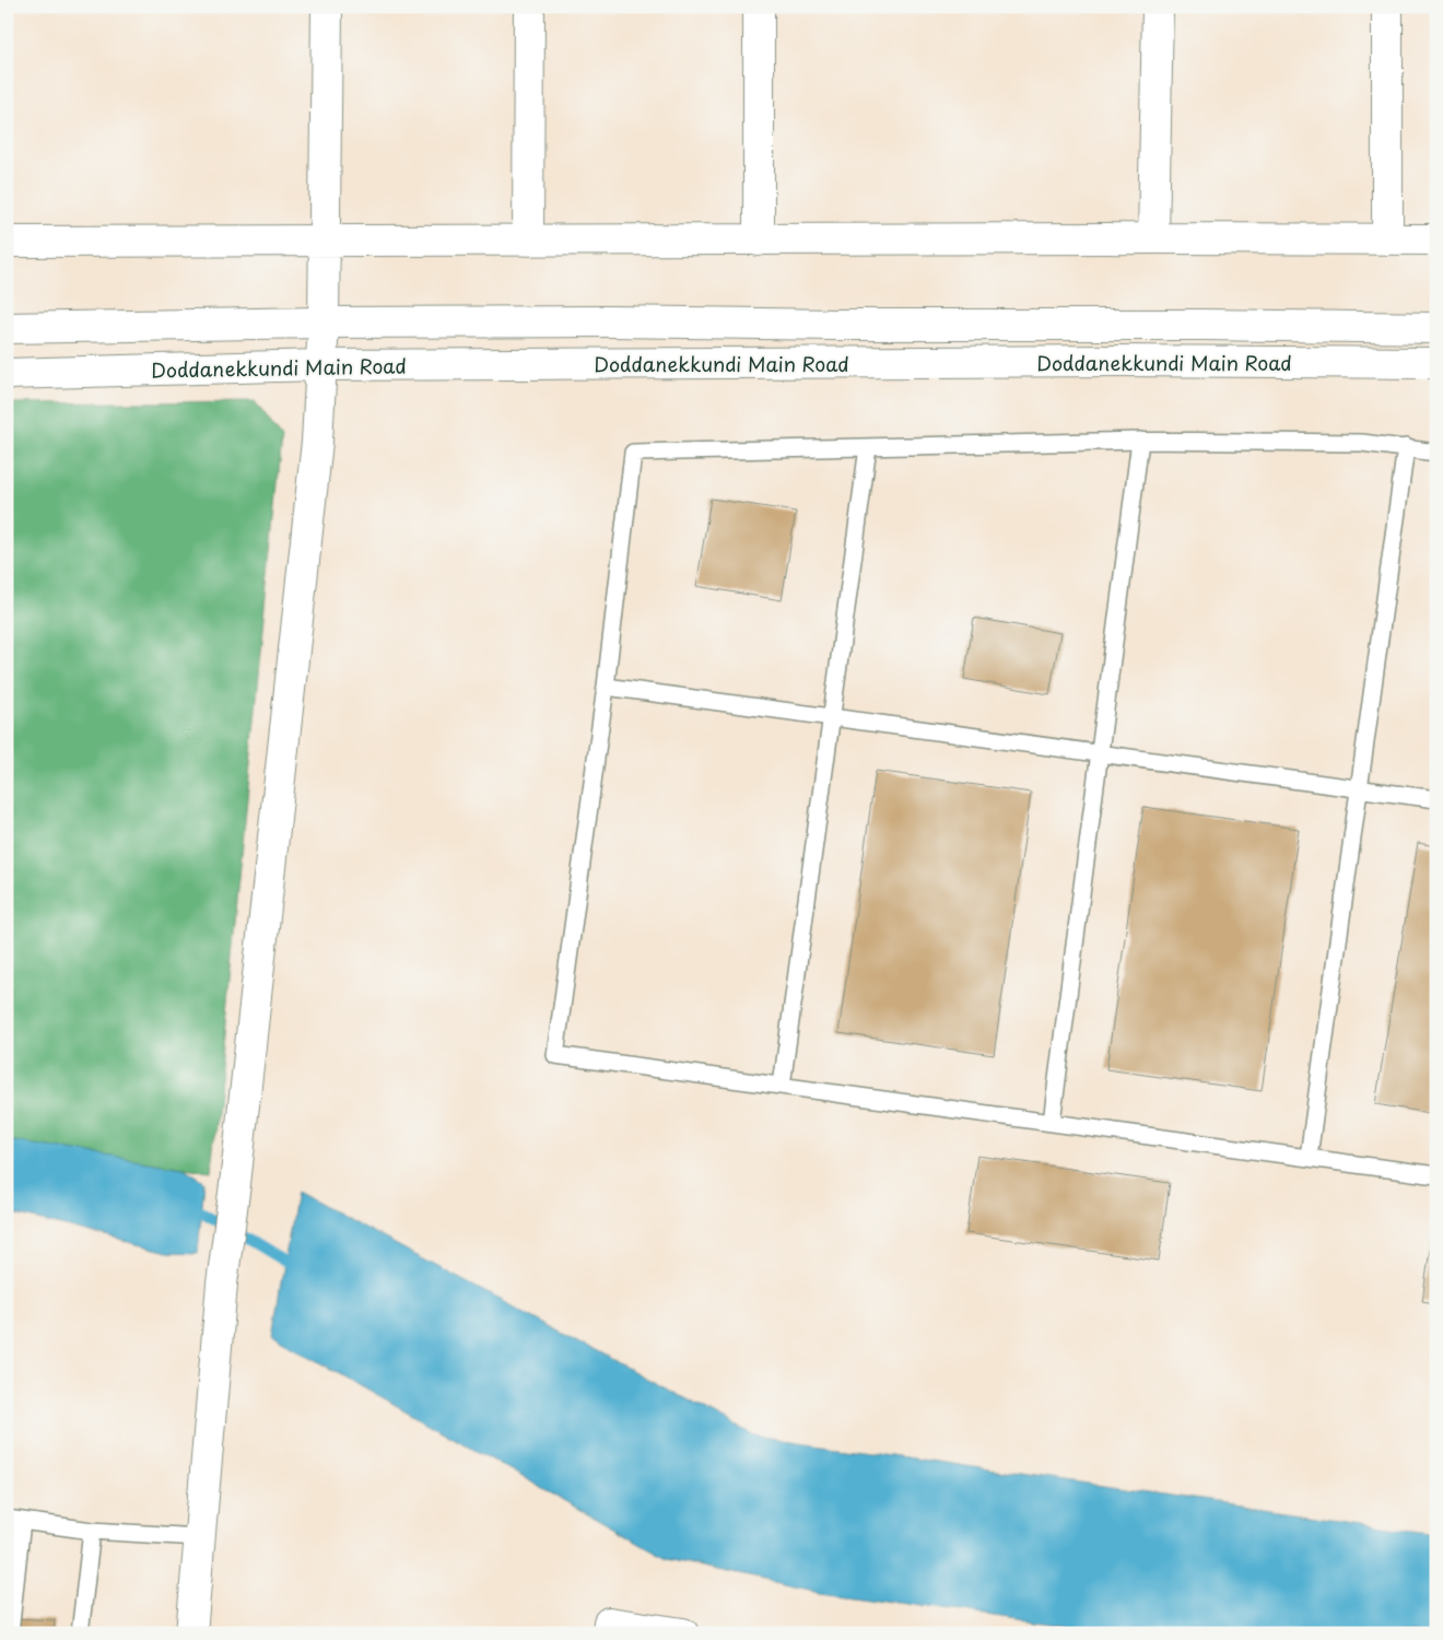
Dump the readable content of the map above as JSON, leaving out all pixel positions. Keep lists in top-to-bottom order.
{
  "streets": {
    "street": ["Doddanekkundi Main Road"]
  }
}
